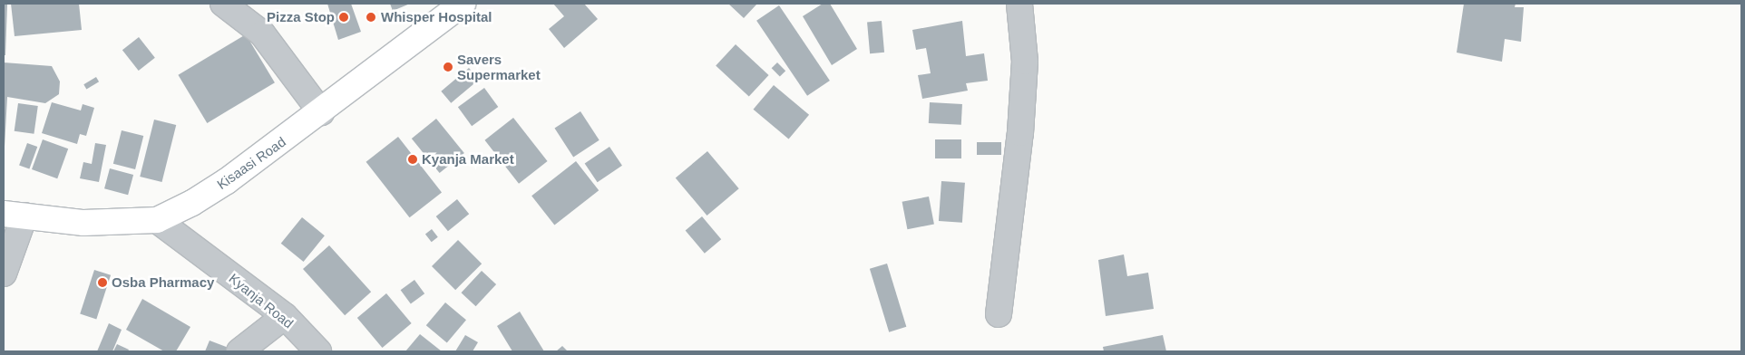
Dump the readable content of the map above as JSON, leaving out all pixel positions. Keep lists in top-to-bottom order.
{
  "streets": {
    "main road": ["Kisaasi Road"],
    "street": ["Kyanja Road"]
  },
  "crossings": [
    ["Kisaasi Road", "Kyanja Road"]
  ],
  "places": [
    "Pizza Stop",
    "Whisper Hospital",
    "Savers Supermarket",
    "Kyanja Market",
    "Osba Pharmacy"
  ]
}
